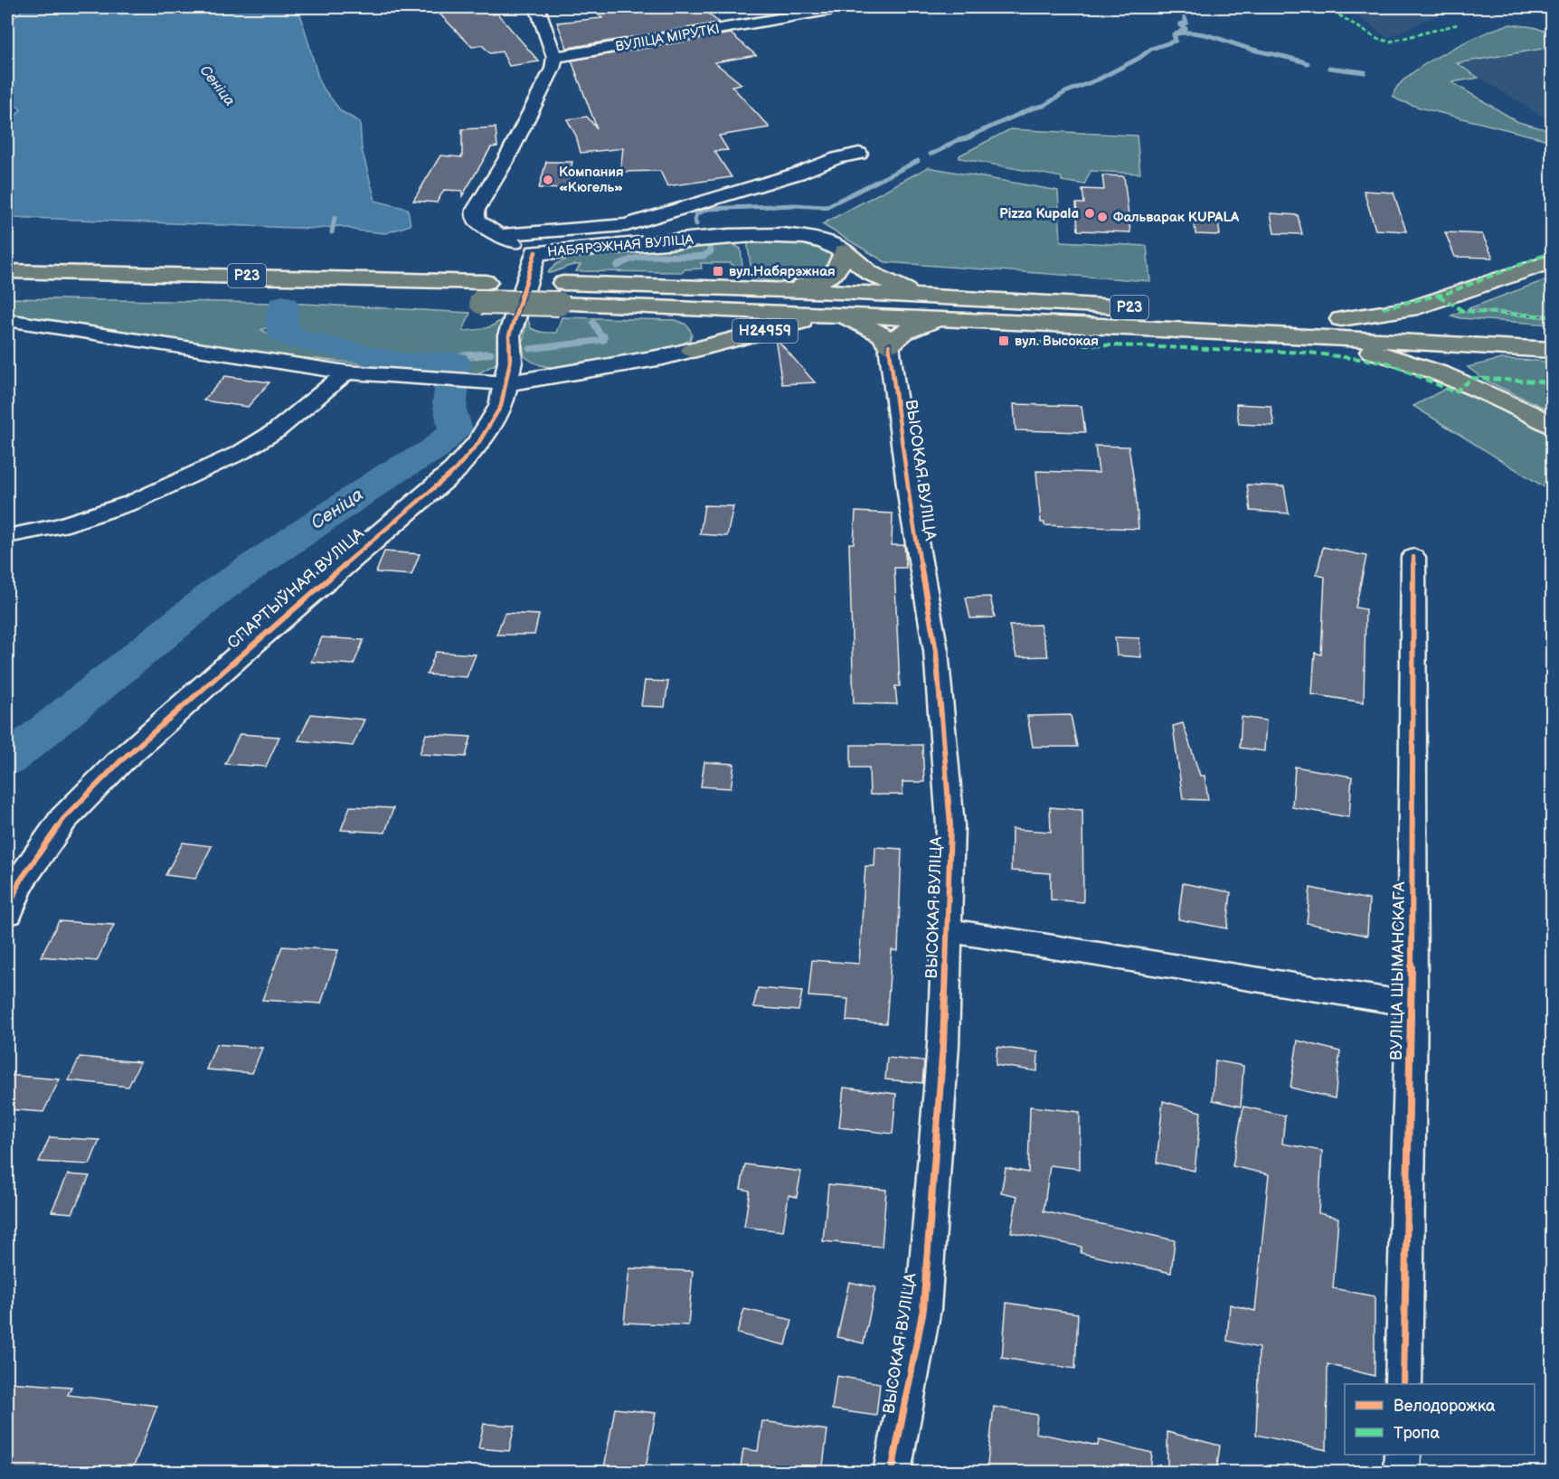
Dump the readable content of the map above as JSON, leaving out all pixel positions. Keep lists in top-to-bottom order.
{
  "streets": {
    "highway": ["Р23", "Н24959"],
    "street": [
      "ВУЛІЦА МІРУТКІ",
      "НАБЯРЭЖНАЯ ВУЛІЦА",
      "ВЫСОКАЯ ВУЛІЦА",
      "СПАРТЫЎНАЯ ВУЛІЦА",
      "ВУЛІЦА ШЫМАНСКАГА"
    ]
  },
  "crossings": [
    ["ВУЛІЦА МІРУТКІ", "НАБЯРЭЖНАЯ ВУЛІЦА"],
    ["НАБЯРЭЖНАЯ ВУЛІЦА", "СПАРТЫЎНАЯ ВУЛІЦА"],
    ["Р23", "Н24959"],
    ["Н24959", "СПАРТЫЎНАЯ ВУЛІЦА"]
  ],
  "water": ["Сеніца"],
  "places": {
    "other": ["Компания «Кюгель»", "Pizza Kupala", "Фальварак KUPALA"],
    "transit": ["вул.Набярэжная", "вул. Высокая"]
  },
  "legend": ["Велодорожка", "Тропа"]
}
